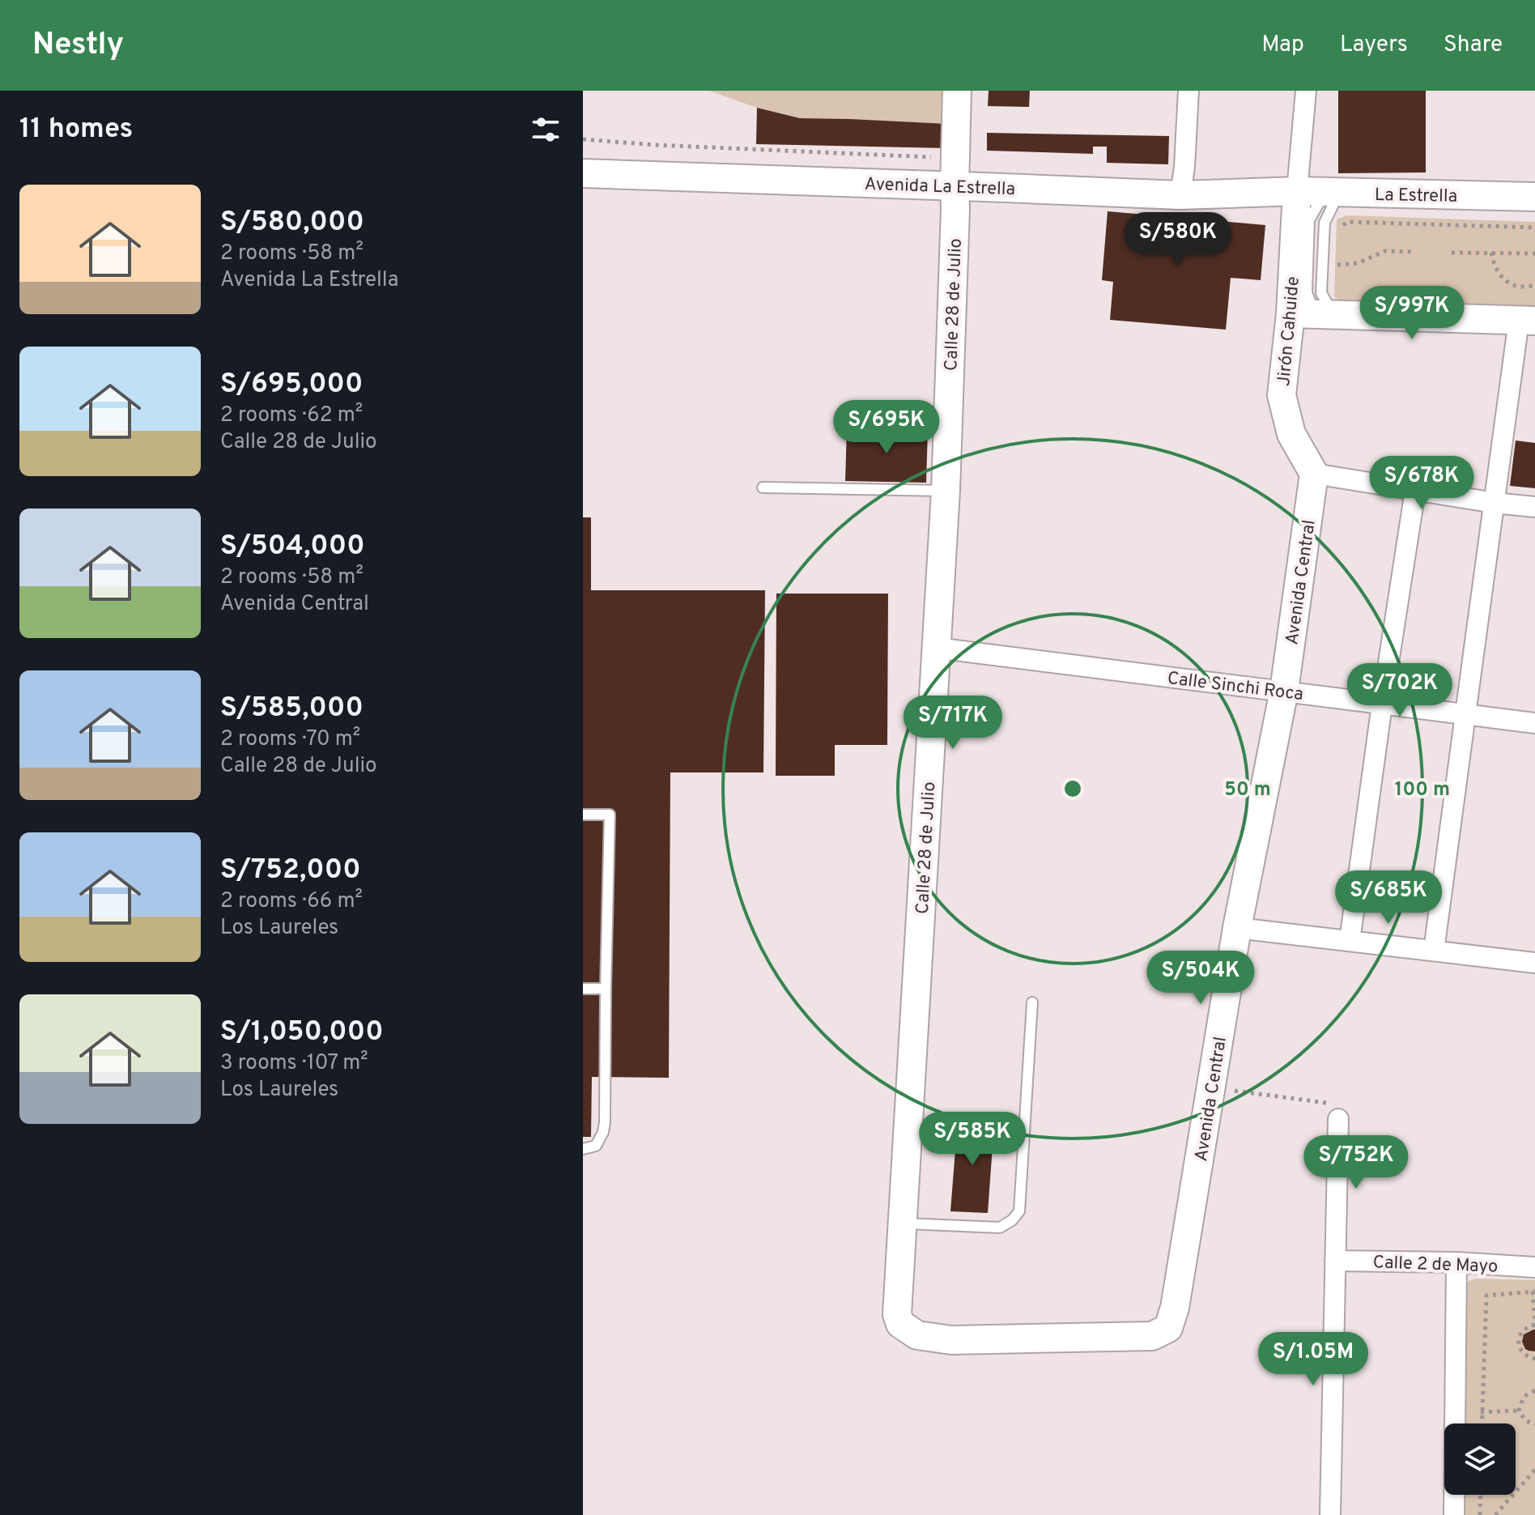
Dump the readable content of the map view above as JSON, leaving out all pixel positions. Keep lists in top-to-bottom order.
{
  "streets": {
    "street": [
      "Avenida La Estrella",
      "La Estrella",
      "Calle 28 de Julio",
      "Jirón Cahuide",
      "Avenida Central",
      "Calle Sinchi Roca",
      "Calle 2 de Mayo"
    ]
  },
  "crossings": [
    ["Avenida La Estrella", "La Estrella"],
    ["Avenida La Estrella", "Calle 28 de Julio"],
    ["Avenida La Estrella", "Jirón Cahuide"],
    ["La Estrella", "Jirón Cahuide"],
    ["Calle 28 de Julio", "Avenida Central"],
    ["Calle 28 de Julio", "Calle Sinchi Roca"],
    ["Jirón Cahuide", "Avenida Central"],
    ["Avenida Central", "Calle Sinchi Roca"]
  ],
  "page": {
    "header": "Nestly",
    "nav": ["Map", "Layers", "Share"],
    "heading": "11 homes",
    "list": [
      {
        "name": "S/580,000",
        "note": "2 rooms · 58 m² · Avenida La Estrella"
      },
      {
        "name": "S/695,000",
        "note": "2 rooms · 62 m² · Calle 28 de Julio"
      },
      {
        "name": "S/504,000",
        "note": "2 rooms · 58 m² · Avenida Central"
      },
      {
        "name": "S/585,000",
        "note": "2 rooms · 70 m² · Calle 28 de Julio"
      },
      {
        "name": "S/752,000",
        "note": "2 rooms · 66 m² · Los Laureles"
      },
      {
        "name": "S/1,050,000",
        "note": "3 rooms · 107 m² · Los Laureles"
      }
    ],
    "price": [
      "S/580K",
      "S/997K",
      "S/695K",
      "S/678K",
      "S/702K",
      "S/717K",
      "S/685K",
      "S/504K",
      "S/585K",
      "S/752K",
      "S/1.05M"
    ]
  },
  "rings": ["50 m", "100 m"]
}
